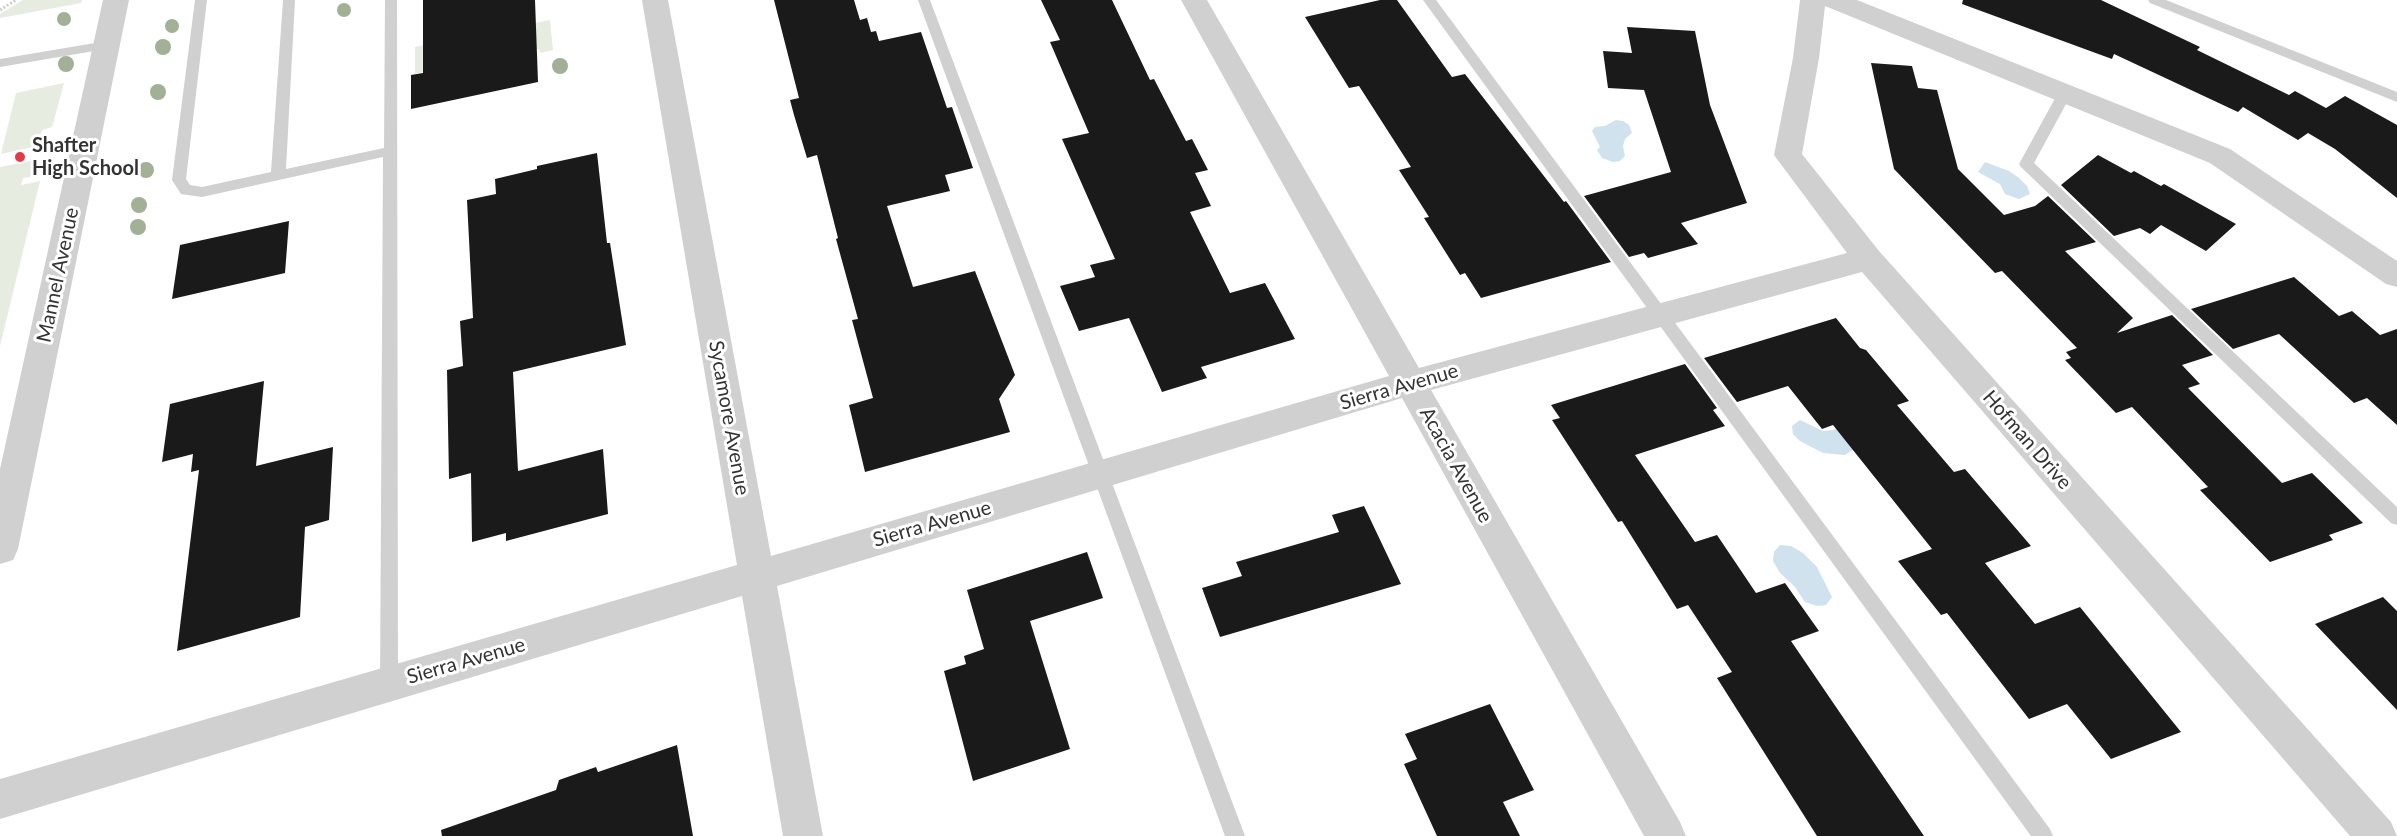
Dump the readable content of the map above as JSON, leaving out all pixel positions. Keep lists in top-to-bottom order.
{
  "streets": {
    "street": [
      "Mannel Avenue",
      "Sierra Avenue",
      "Sycamore Avenue",
      "Hofman Drive",
      "Acacia Avenue"
    ]
  },
  "crossings": [
    ["Sierra Avenue", "Sycamore Avenue"],
    ["Sierra Avenue", "Hofman Drive"],
    ["Sierra Avenue", "Acacia Avenue"]
  ],
  "places": ["Shafter High School"]
}
